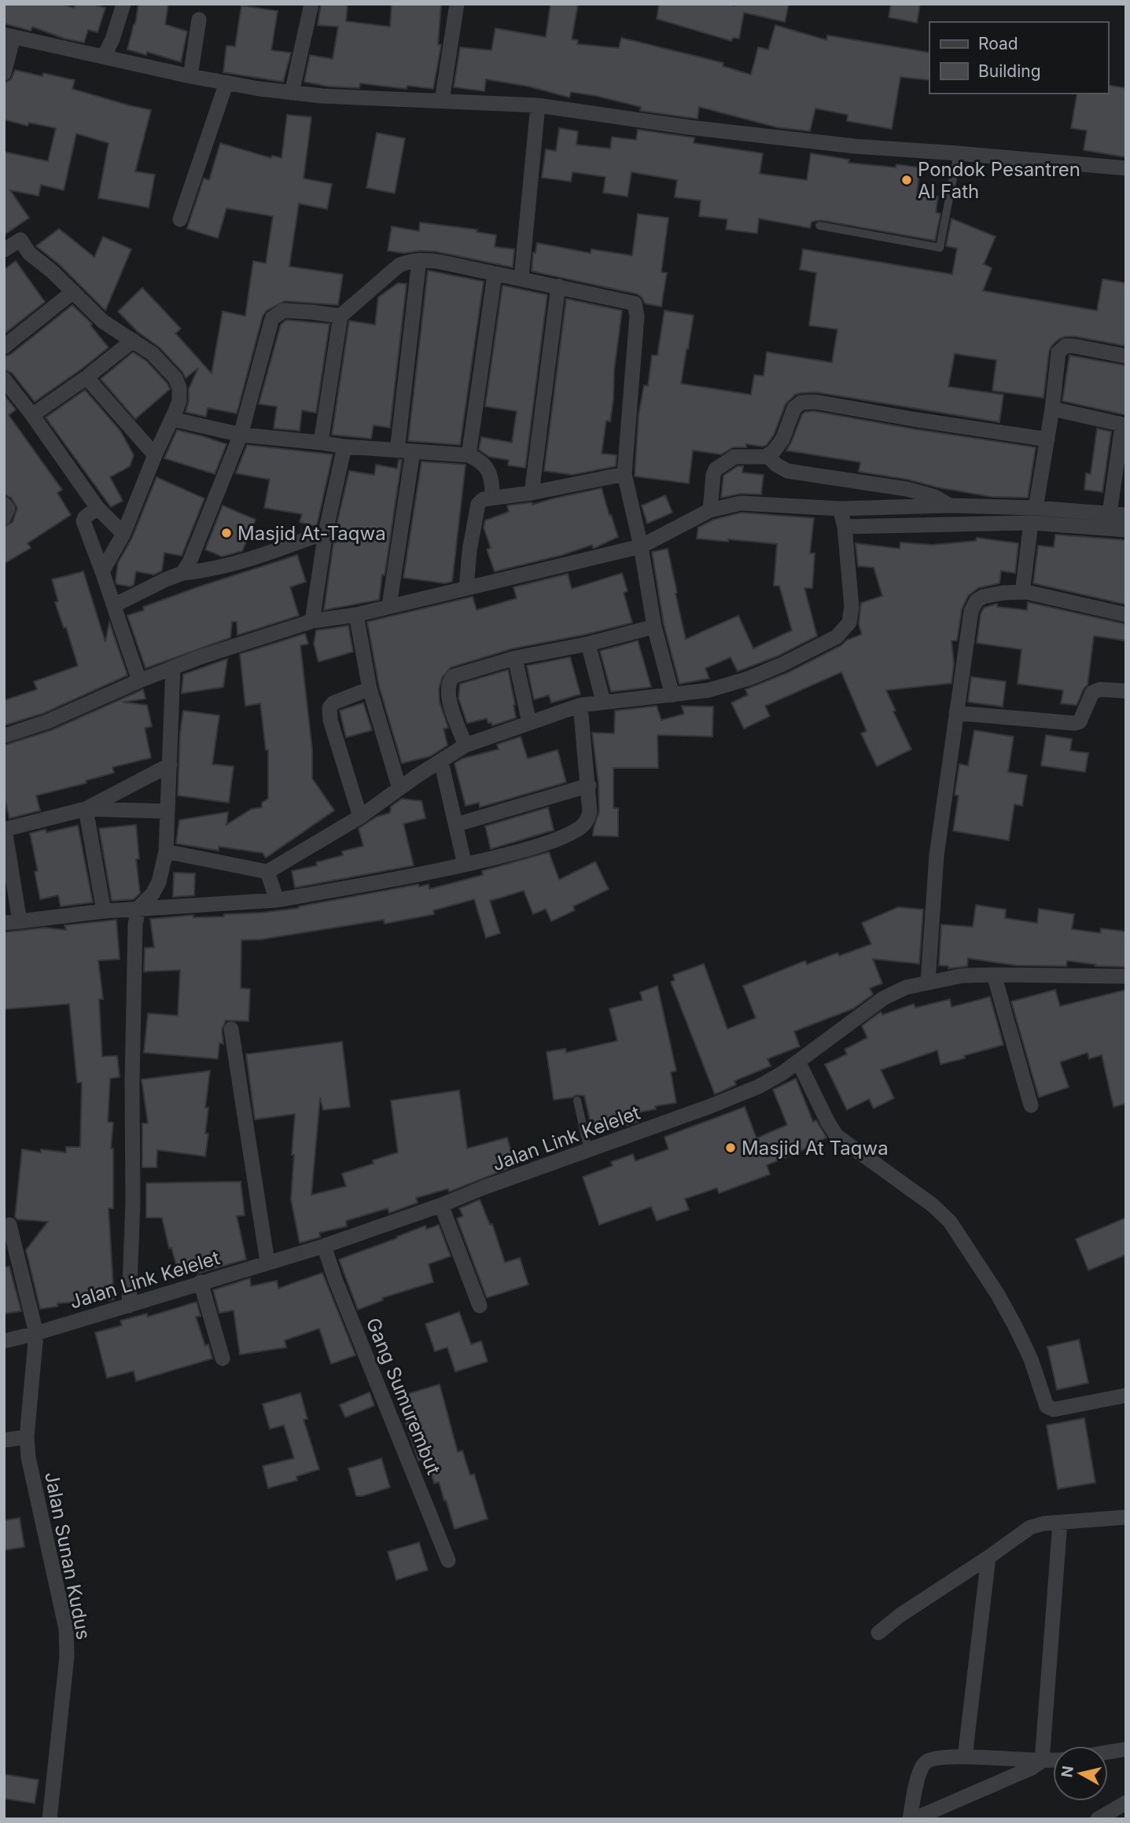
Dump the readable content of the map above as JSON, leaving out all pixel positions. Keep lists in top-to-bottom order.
{
  "streets": {
    "street": ["Jalan Link Kelelet", "Gang Sumurembut", "Jalan Sunan Kudus"]
  },
  "crossings": [
    ["Jalan Link Kelelet", "Gang Sumurembut"],
    ["Jalan Link Kelelet", "Jalan Sunan Kudus"]
  ],
  "places": ["Pondok Pesantren Al Fath", "Masjid At-Taqwa", "Masjid At Taqwa"],
  "legend": ["Road", "Building"],
  "north": "left"
}
